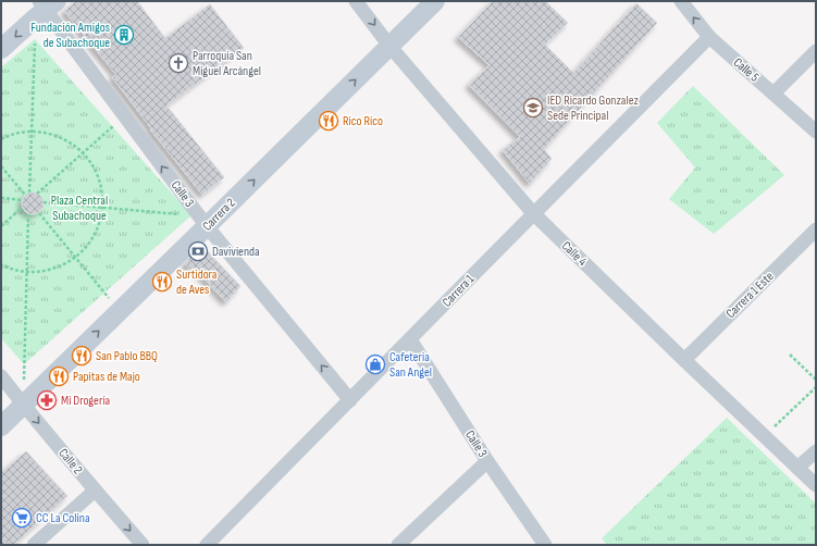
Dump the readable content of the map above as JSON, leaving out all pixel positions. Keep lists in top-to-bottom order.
{
  "streets": {
    "street": [
      "Calle 5",
      "Calle 3",
      "Carrera 2",
      "Calle 4",
      "Carrera 1",
      "Carrera 1 Este",
      "Calle 2"
    ]
  },
  "crossings": [
    ["Calle 5", "Carrera 1"],
    ["Calle 3", "Carrera 2"],
    ["Calle 3", "Carrera 1"],
    ["Carrera 2", "Calle 4"],
    ["Carrera 2", "Calle 2"],
    ["Calle 4", "Carrera 1"],
    ["Calle 4", "Carrera 1 Este"]
  ],
  "one_way": ["Calle 3", "Carrera 2", "Calle 2"],
  "parks": ["Plaza Central Subachoque"],
  "places": {
    "building": ["Fundación Amigos de Subachoque"],
    "church": ["Parroquia San Miguel Arcángel"],
    "school or university": ["IED Ricardo Gonzalez Sede Principal"],
    "restaurant": [
      "Rico Rico",
      "Surtidora de Aves",
      "San Pablo BBQ",
      "Papitas de Majo"
    ],
    "bank": ["Davivienda"],
    "shop": ["Cafeteria San Angel"],
    "pharmacy": ["Mi Drogeria"],
    "supermarket": ["CC La Colina"]
  }
}
